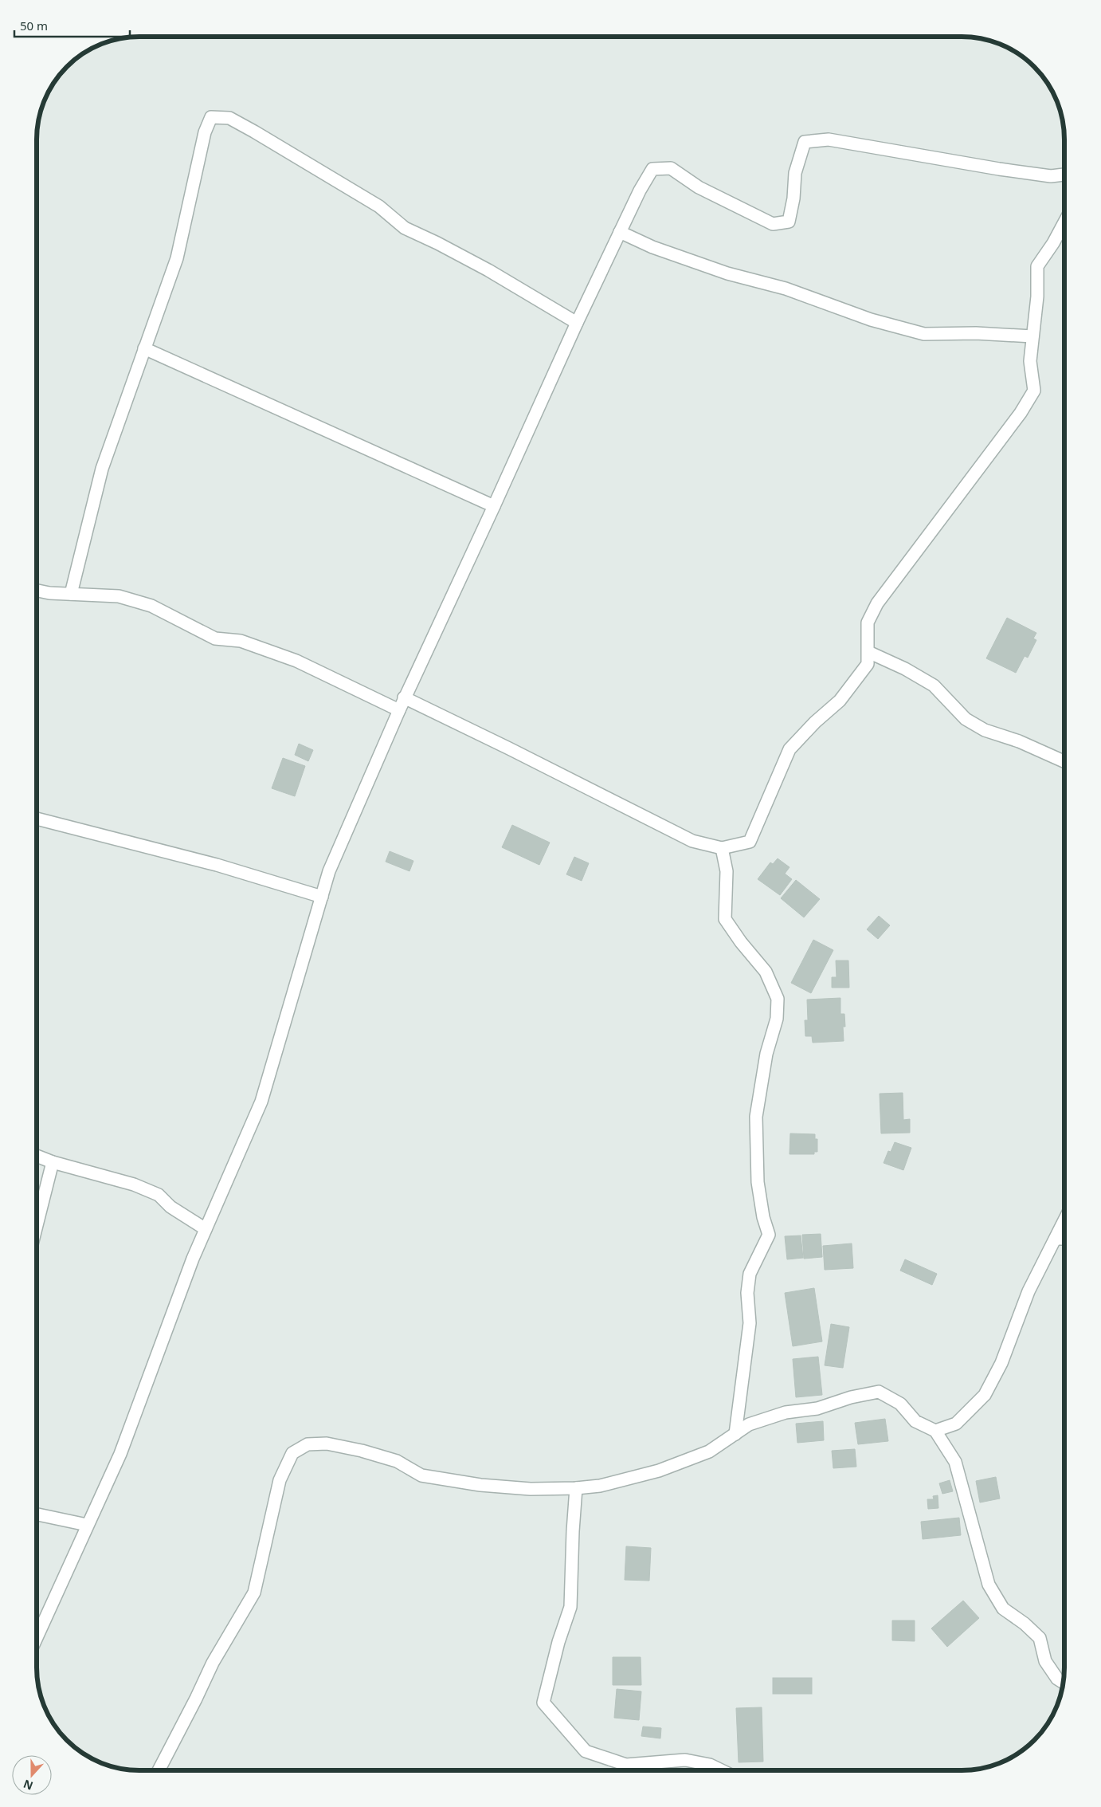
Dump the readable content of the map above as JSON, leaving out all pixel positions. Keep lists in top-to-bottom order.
{
  "scale_bar": "50 m",
  "north": "bottom"
}
